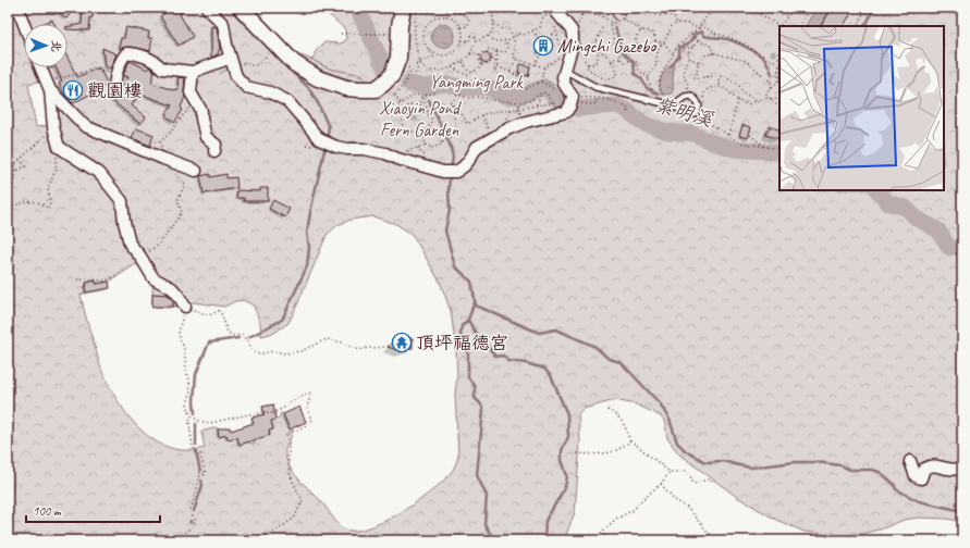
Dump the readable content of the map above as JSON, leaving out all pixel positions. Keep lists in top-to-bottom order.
{
  "water": ["紫明溪"],
  "parks": ["Yangming Park", "Xiaoyin Pond Fern Garden"],
  "places": {
    "building": ["Mingchi Gazebo"],
    "restaurant": ["觀園樓"],
    "temple": ["頂坪福德宮"]
  },
  "scale_bar": "100 m",
  "north": "right"
}
